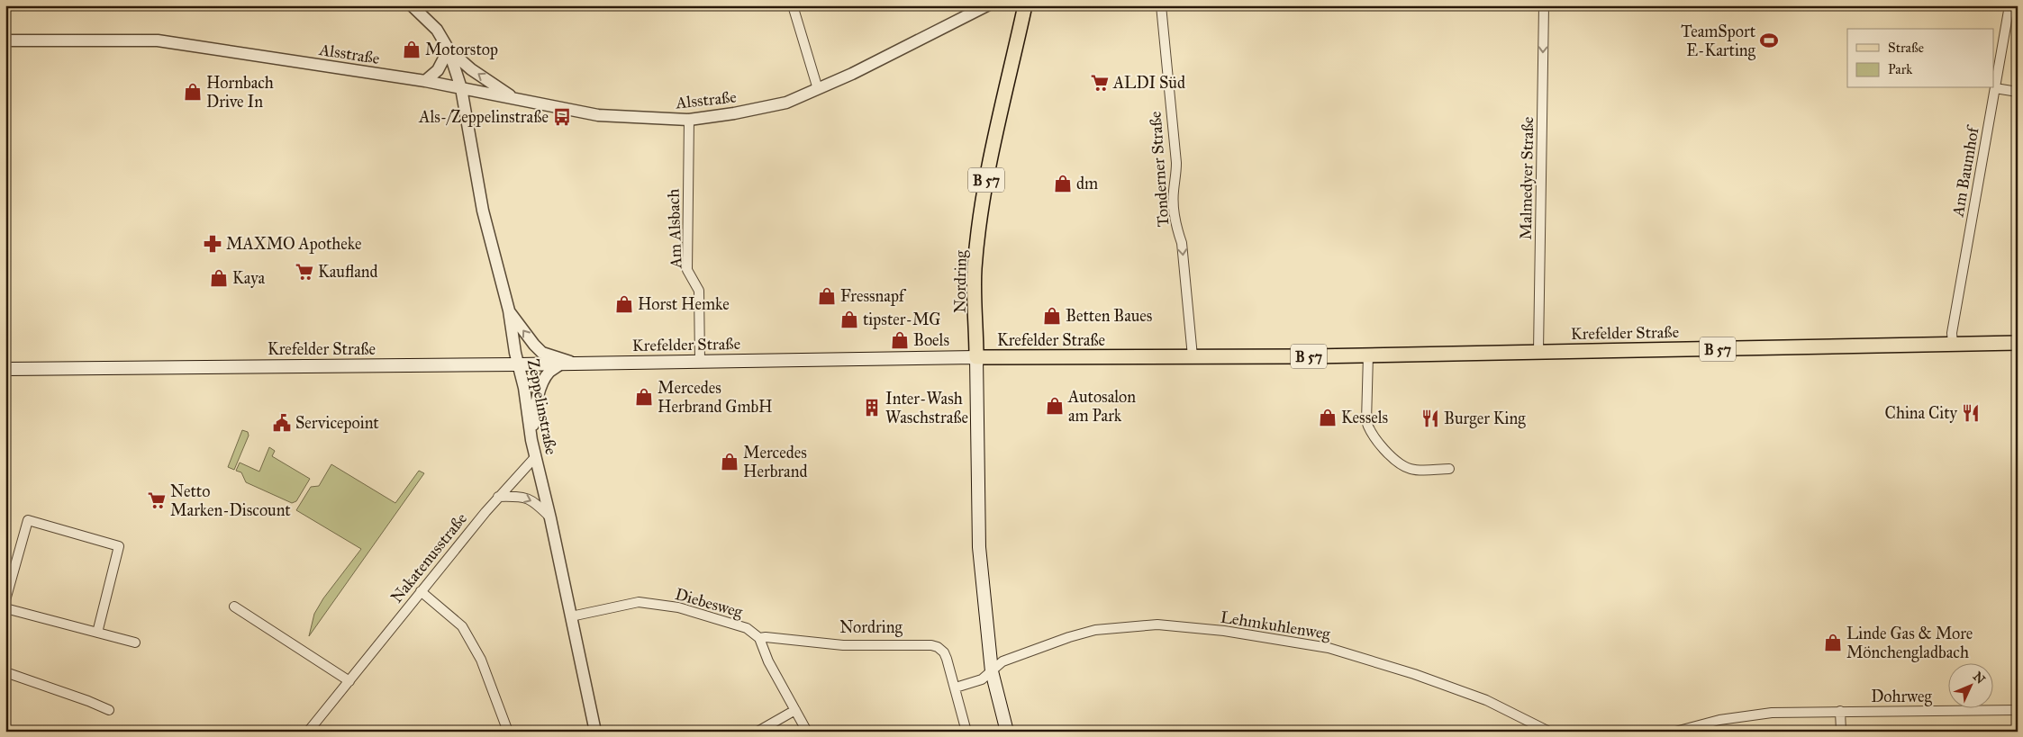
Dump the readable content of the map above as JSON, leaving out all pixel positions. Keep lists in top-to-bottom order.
{
  "streets": {
    "main road": ["B 57", "Nordring", "Krefelder Straße"],
    "street": [
      "Alsstraße",
      "Tonderner Straße",
      "Am Baumhof",
      "Malmedyer Straße",
      "Am Alsbach",
      "Zeppelinstraße",
      "Nakatenusstraße",
      "Diebesweg",
      "Lehmkuhlenweg",
      "Dohrweg"
    ]
  },
  "crossings": [
    ["Alsstraße", "Am Alsbach"],
    ["Alsstraße", "Zeppelinstraße"],
    ["Tonderner Straße", "Krefelder Straße"],
    ["Am Baumhof", "Krefelder Straße"],
    ["Malmedyer Straße", "Krefelder Straße"],
    ["Am Alsbach", "Krefelder Straße"],
    ["Nordring", "Krefelder Straße"],
    ["Nordring", "Diebesweg"],
    ["Nordring", "Lehmkuhlenweg"],
    ["Krefelder Straße", "Zeppelinstraße"],
    ["Zeppelinstraße", "Nakatenusstraße"],
    ["Zeppelinstraße", "Diebesweg"]
  ],
  "one_way": ["Tonderner Straße", "Malmedyer Straße"],
  "places": {
    "sports": ["TeamSport E-Karting"],
    "shop": [
      "Motorstop",
      "Hornbach Drive In",
      "dm",
      "Kaya",
      "Fressnapf",
      "Horst Hemke",
      "Betten Baues",
      "tipster-MG",
      "Boels",
      "Mercedes Herbrand GmbH",
      "Autosalon am Park",
      "Kessels",
      "Mercedes Herbrand",
      "Linde Gas & More Mönchengladbach"
    ],
    "supermarket": ["ALDI Süd", "Kaufland", "Netto Marken-Discount"],
    "bus stop": ["Als-/Zeppelinstraße"],
    "pharmacy": ["MAXMO Apotheke"],
    "building": ["Inter-Wash Waschstraße"],
    "restaurant": ["China City", "Burger King"],
    "public building": ["Servicepoint"]
  },
  "legend": ["Straße", "Park"],
  "north": "top right"
}
